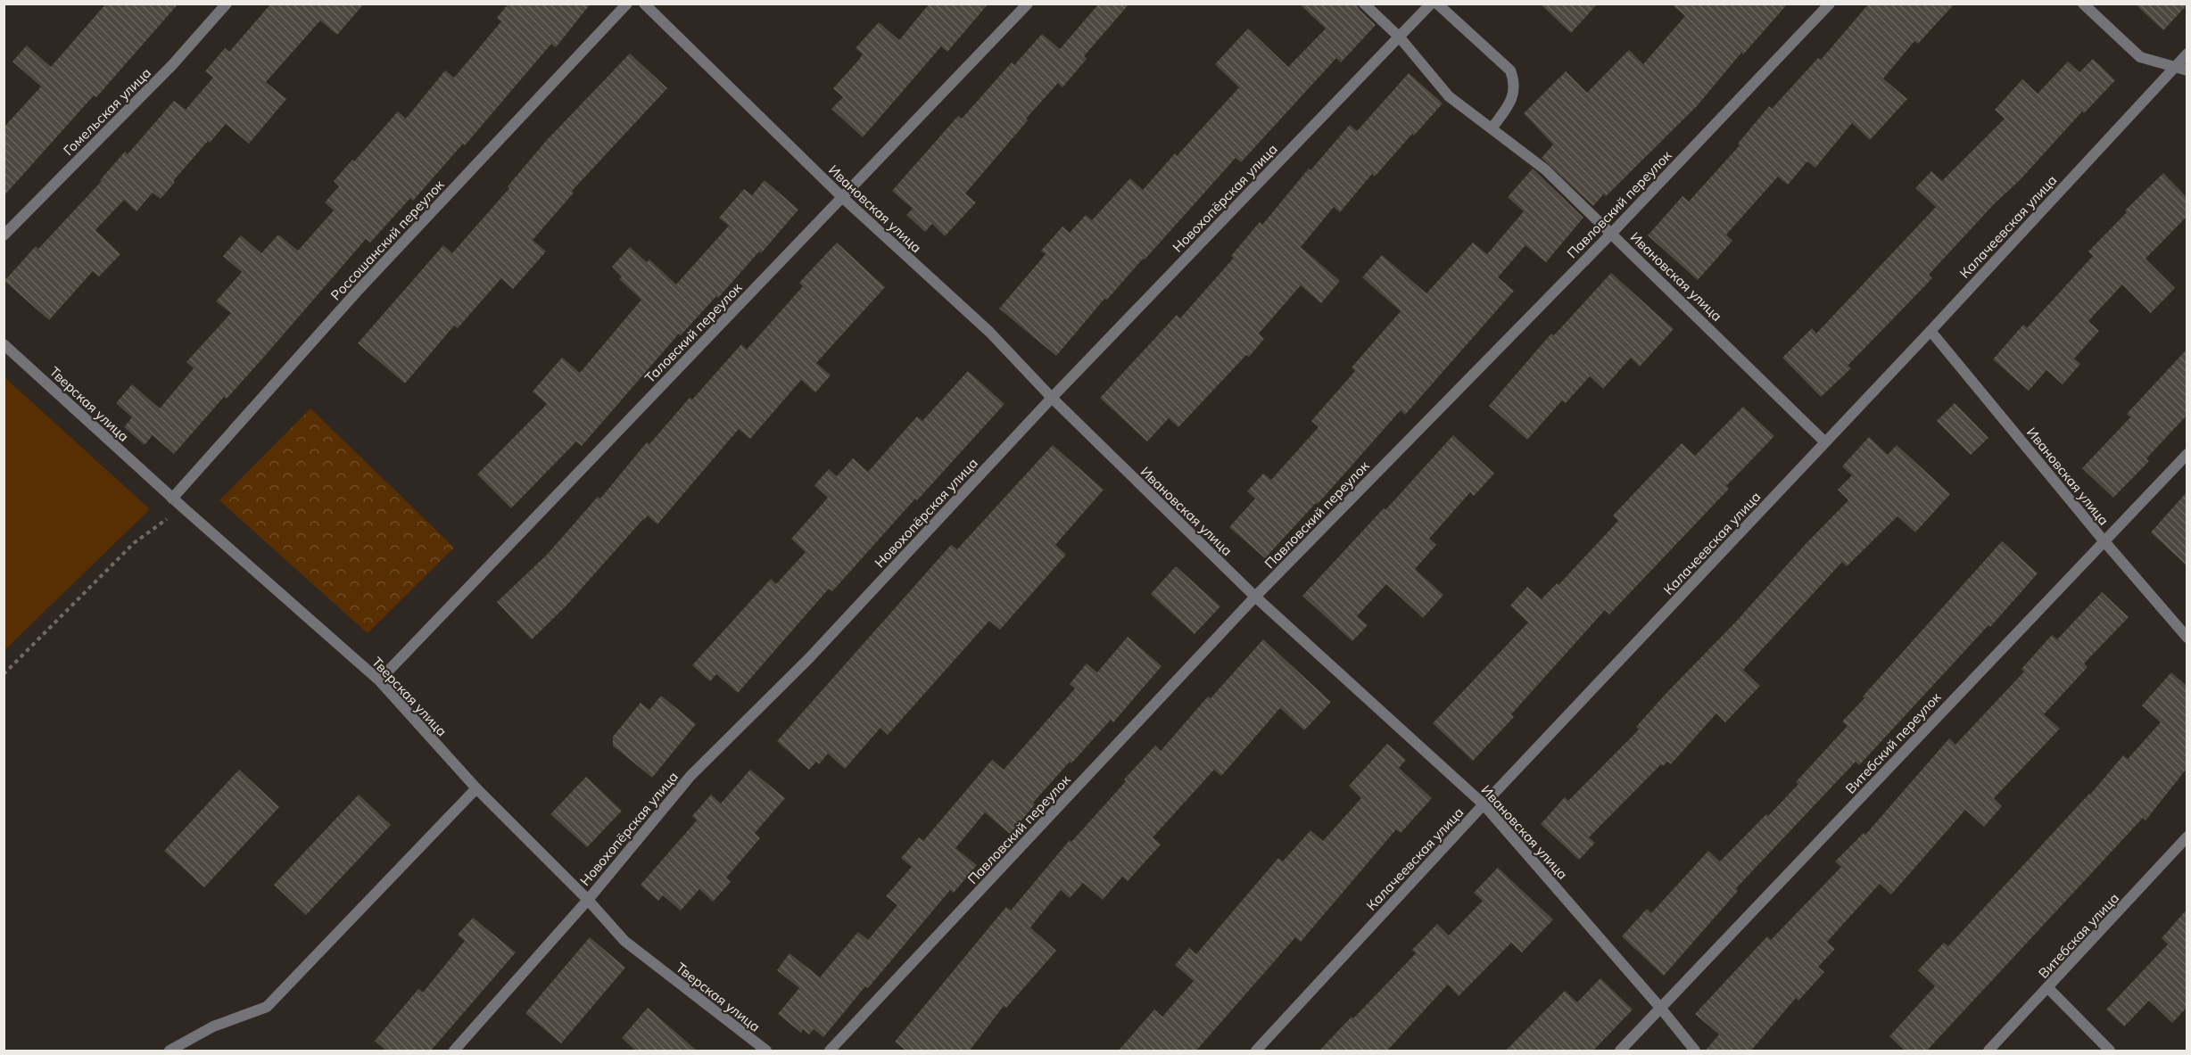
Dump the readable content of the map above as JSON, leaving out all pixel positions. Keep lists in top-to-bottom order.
{
  "streets": {
    "street": [
      "Гомельская улица",
      "Новохопёрская улица",
      "Павловский переулок",
      "Ивановская улица",
      "Калачеевская улица",
      "Россошанский переулок",
      "Таловский переулок",
      "Тверская улица",
      "Витебский переулок",
      "Витебская улица"
    ]
  },
  "crossings": [
    ["Новохопёрская улица", "Ивановская улица"],
    ["Новохопёрская улица", "Тверская улица"],
    ["Павловский переулок", "Ивановская улица"],
    ["Ивановская улица", "Калачеевская улица"],
    ["Ивановская улица", "Таловский переулок"],
    ["Ивановская улица", "Витебский переулок"],
    ["Россошанский переулок", "Тверская улица"],
    ["Таловский переулок", "Тверская улица"]
  ]
}
